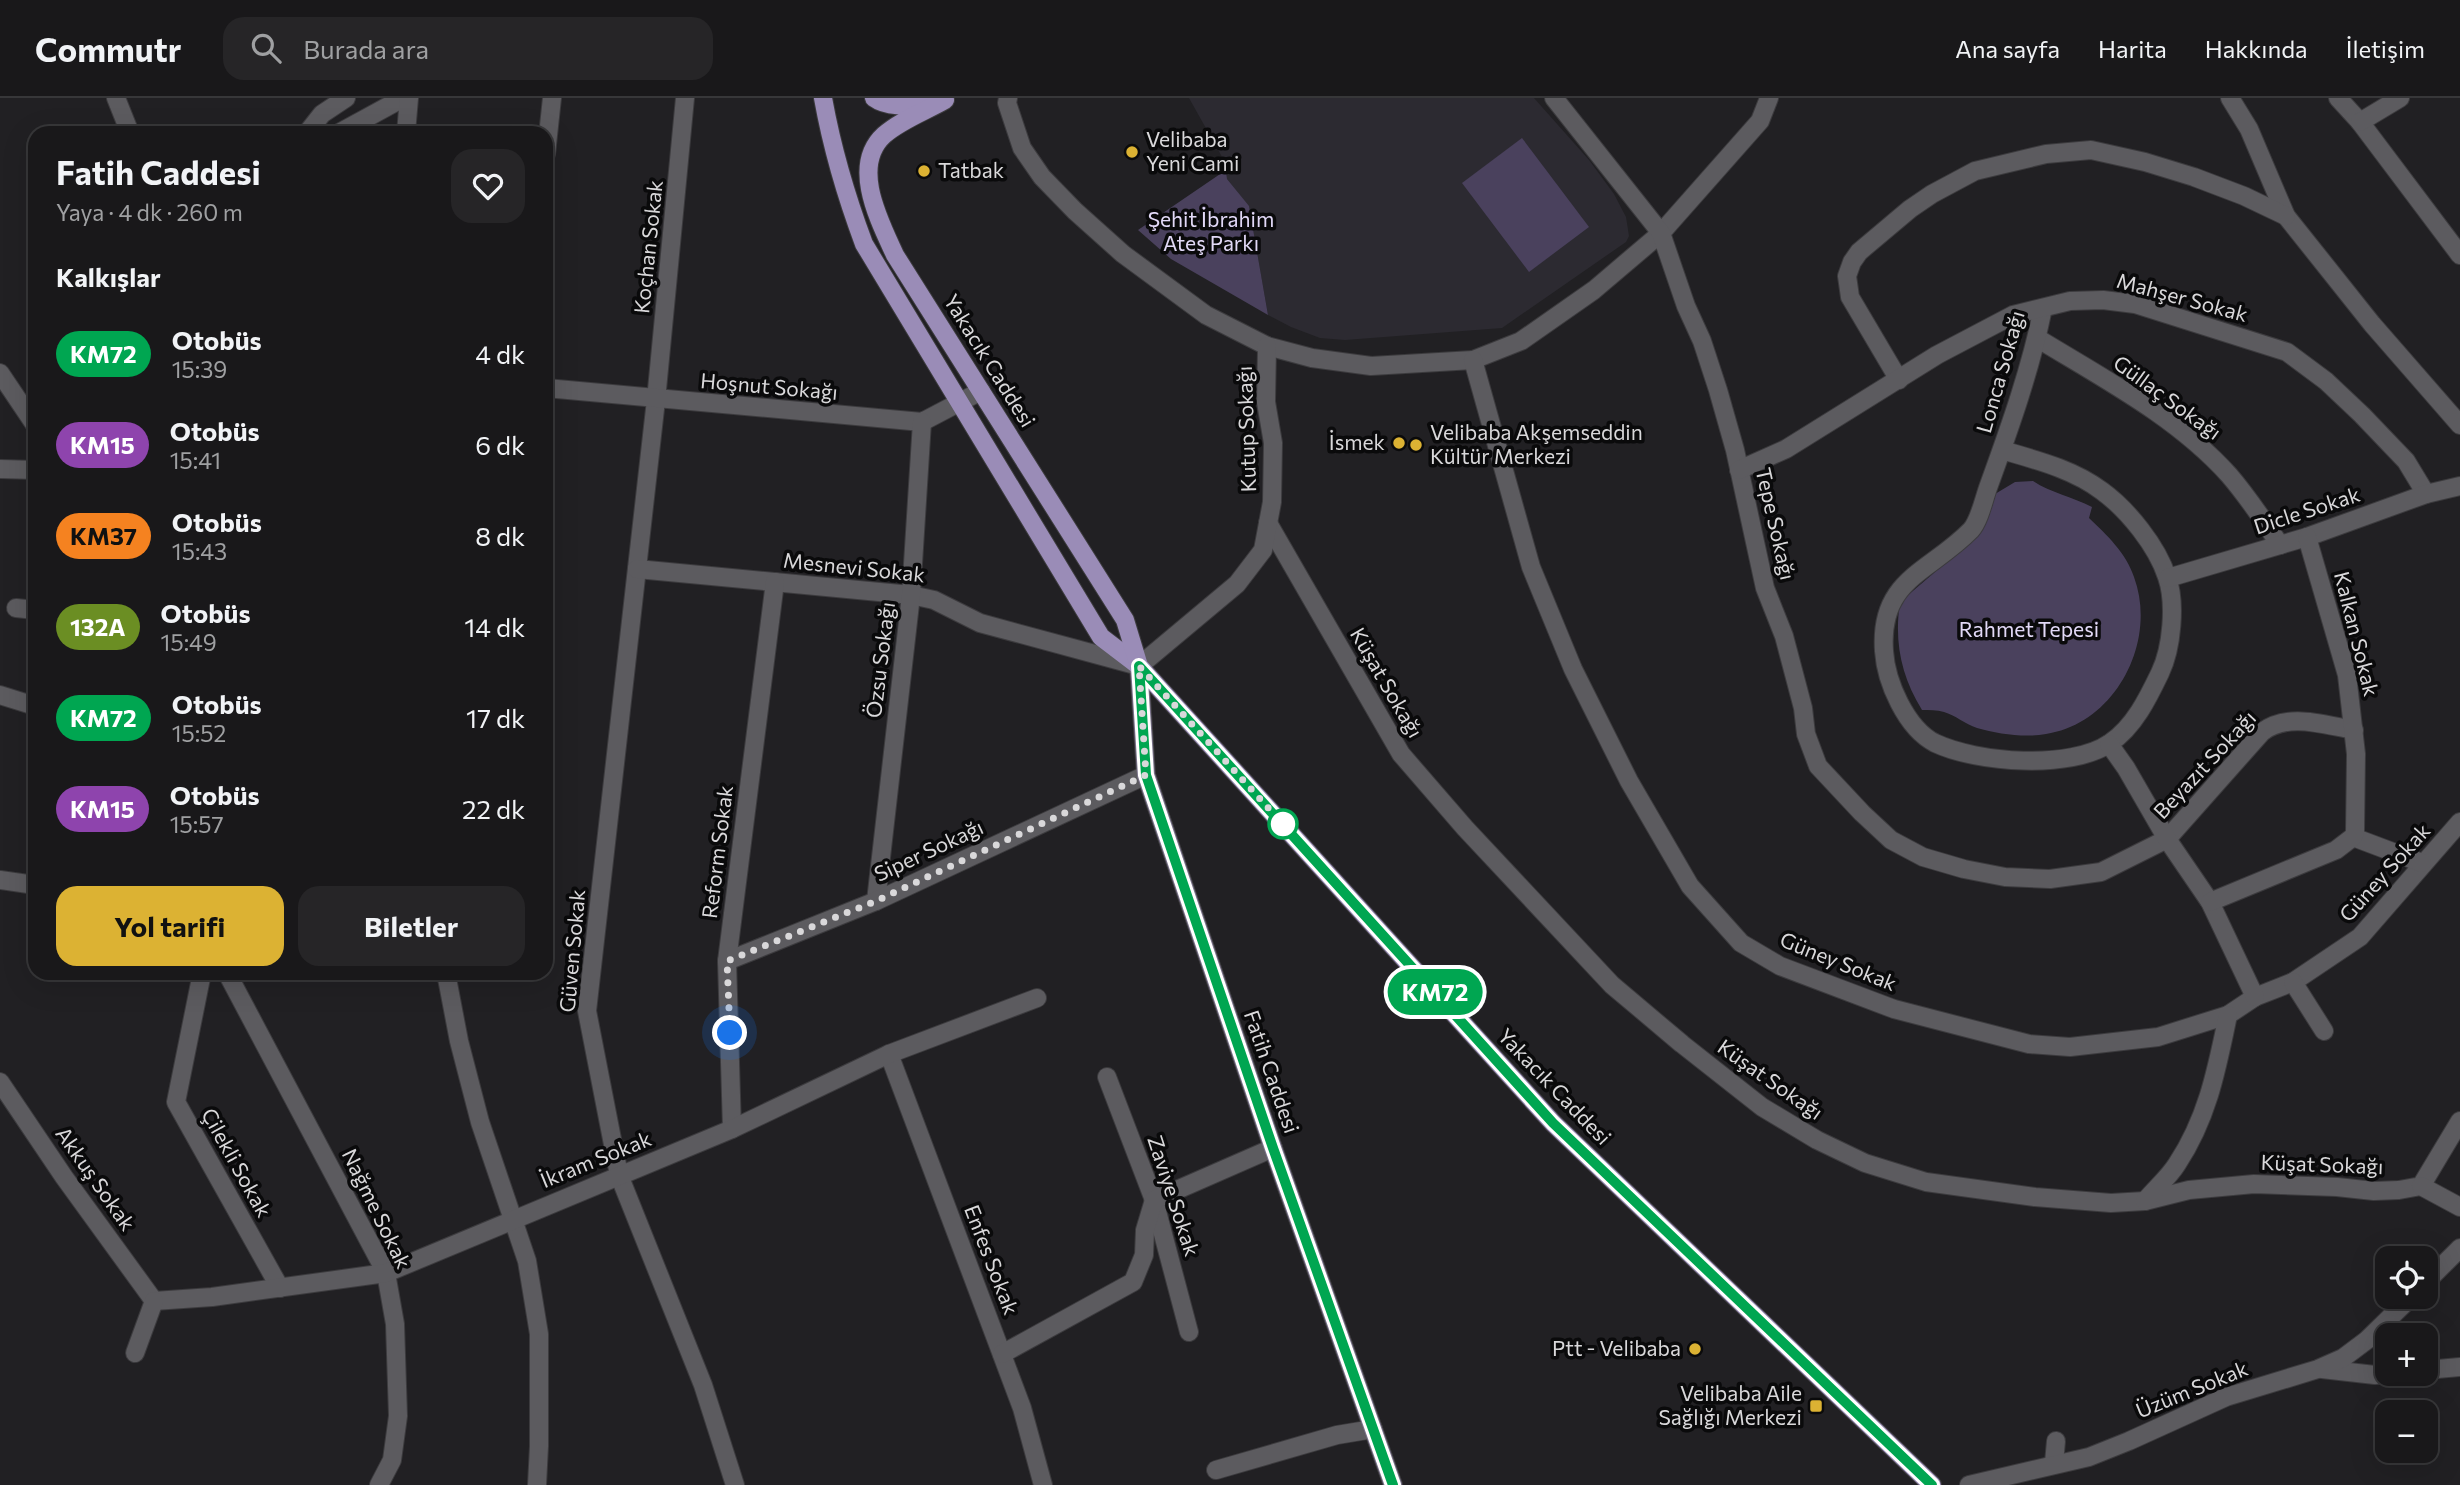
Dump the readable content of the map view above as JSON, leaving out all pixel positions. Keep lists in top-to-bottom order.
{
  "streets": {
    "main road": ["Yakacık Caddesi"],
    "street": [
      "Koçhan Sokak",
      "Mahşer Sokak",
      "Lonca Sokağı",
      "Hoşnut Sokağı",
      "Güllaç Sokağı",
      "Kutup Sokağı",
      "Dicle Sokak",
      "Tepe Sokağı",
      "Mesnevi Sokak",
      "Kalkan Sokak",
      "Özsu Sokağı",
      "Küşat Sokağı",
      "Beyazıt Sokağı",
      "Siper Sokağı",
      "Reform Sokak",
      "Güney Sokak",
      "Güven Sokak",
      "Fatih Caddesi",
      "İkram Sokak",
      "Çilekli Sokak",
      "Akkuş Sokak",
      "Zaviye Sokak",
      "Nağme Sokak",
      "Enfes Sokak",
      "Üzüm Sokak"
    ]
  },
  "crossings": [
    ["Koçhan Sokak", "Hoşnut Sokağı"],
    ["Koçhan Sokak", "Güven Sokak"],
    ["Mahşer Sokak", "Lonca Sokağı"],
    ["Mahşer Sokak", "Dicle Sokak"],
    ["Mahşer Sokak", "Tepe Sokağı"],
    ["Yakacık Caddesi", "Kutup Sokağı"],
    ["Yakacık Caddesi", "Mesnevi Sokak"],
    ["Yakacık Caddesi", "Fatih Caddesi"],
    ["Lonca Sokağı", "Güllaç Sokağı"],
    ["Hoşnut Sokağı", "Özsu Sokağı"],
    ["Hoşnut Sokağı", "Güven Sokak"],
    ["Güllaç Sokağı", "Dicle Sokak"],
    ["Kutup Sokağı", "Mesnevi Sokak"],
    ["Kutup Sokağı", "Küşat Sokağı"],
    ["Kutup Sokağı", "Fatih Caddesi"],
    ["Dicle Sokak", "Kalkan Sokak"],
    ["Tepe Sokağı", "Beyazıt Sokağı"],
    ["Mesnevi Sokak", "Özsu Sokağı"],
    ["Mesnevi Sokak", "Reform Sokak"],
    ["Mesnevi Sokak", "Güven Sokak"],
    ["Mesnevi Sokak", "Fatih Caddesi"],
    ["Kalkan Sokak", "Beyazıt Sokağı"],
    ["Özsu Sokağı", "Siper Sokağı"],
    ["Siper Sokağı", "Reform Sokak"],
    ["Siper Sokağı", "Fatih Caddesi"],
    ["Reform Sokak", "İkram Sokak"],
    ["Güven Sokak", "İkram Sokak"],
    ["İkram Sokak", "Çilekli Sokak"],
    ["İkram Sokak", "Akkuş Sokak"],
    ["İkram Sokak", "Nağme Sokak"],
    ["İkram Sokak", "Enfes Sokak"]
  ],
  "parks": ["Şehit İbrahim Ateş Parkı", "Rahmet Tepesi"],
  "places": {
    "other": [
      "Velibaba Yeni Cami",
      "Tatbak",
      "İsmek",
      "Velibaba Akşemseddin Kültür Merkezi",
      "Ptt - Velibaba"
    ],
    "transit": ["Velibaba Aile Sağlığı Merkezi"]
  },
  "lines": ["bus line KM72"],
  "page": {
    "header": "Commutr",
    "search": "Burada ara",
    "nav": [
      "Ana sayfa",
      "Harita",
      "Hakkında",
      "İletişim"
    ],
    "on_map": "KM72",
    "heading": [
      ["Fati̇h Caddesi̇", "Yaya · 4 dk · 260 m"],
      "Kalkışlar"
    ],
    "list": [
      {
        "mark": "KM72",
        "name": "Otobüs",
        "note": "15:39",
        "value": "4 dk"
      },
      {
        "mark": "KM15",
        "name": "Otobüs",
        "note": "15:41",
        "value": "6 dk"
      },
      {
        "mark": "KM37",
        "name": "Otobüs",
        "note": "15:43",
        "value": "8 dk"
      },
      {
        "mark": "132A",
        "name": "Otobüs",
        "note": "15:49",
        "value": "14 dk"
      },
      {
        "mark": "KM72",
        "name": "Otobüs",
        "note": "15:52",
        "value": "17 dk"
      },
      {
        "mark": "KM15",
        "name": "Otobüs",
        "note": "15:57",
        "value": "22 dk"
      }
    ],
    "buttons": ["Yol tarifi", "Biletler"],
    "map_buttons": ["+", "−"]
  }
}
